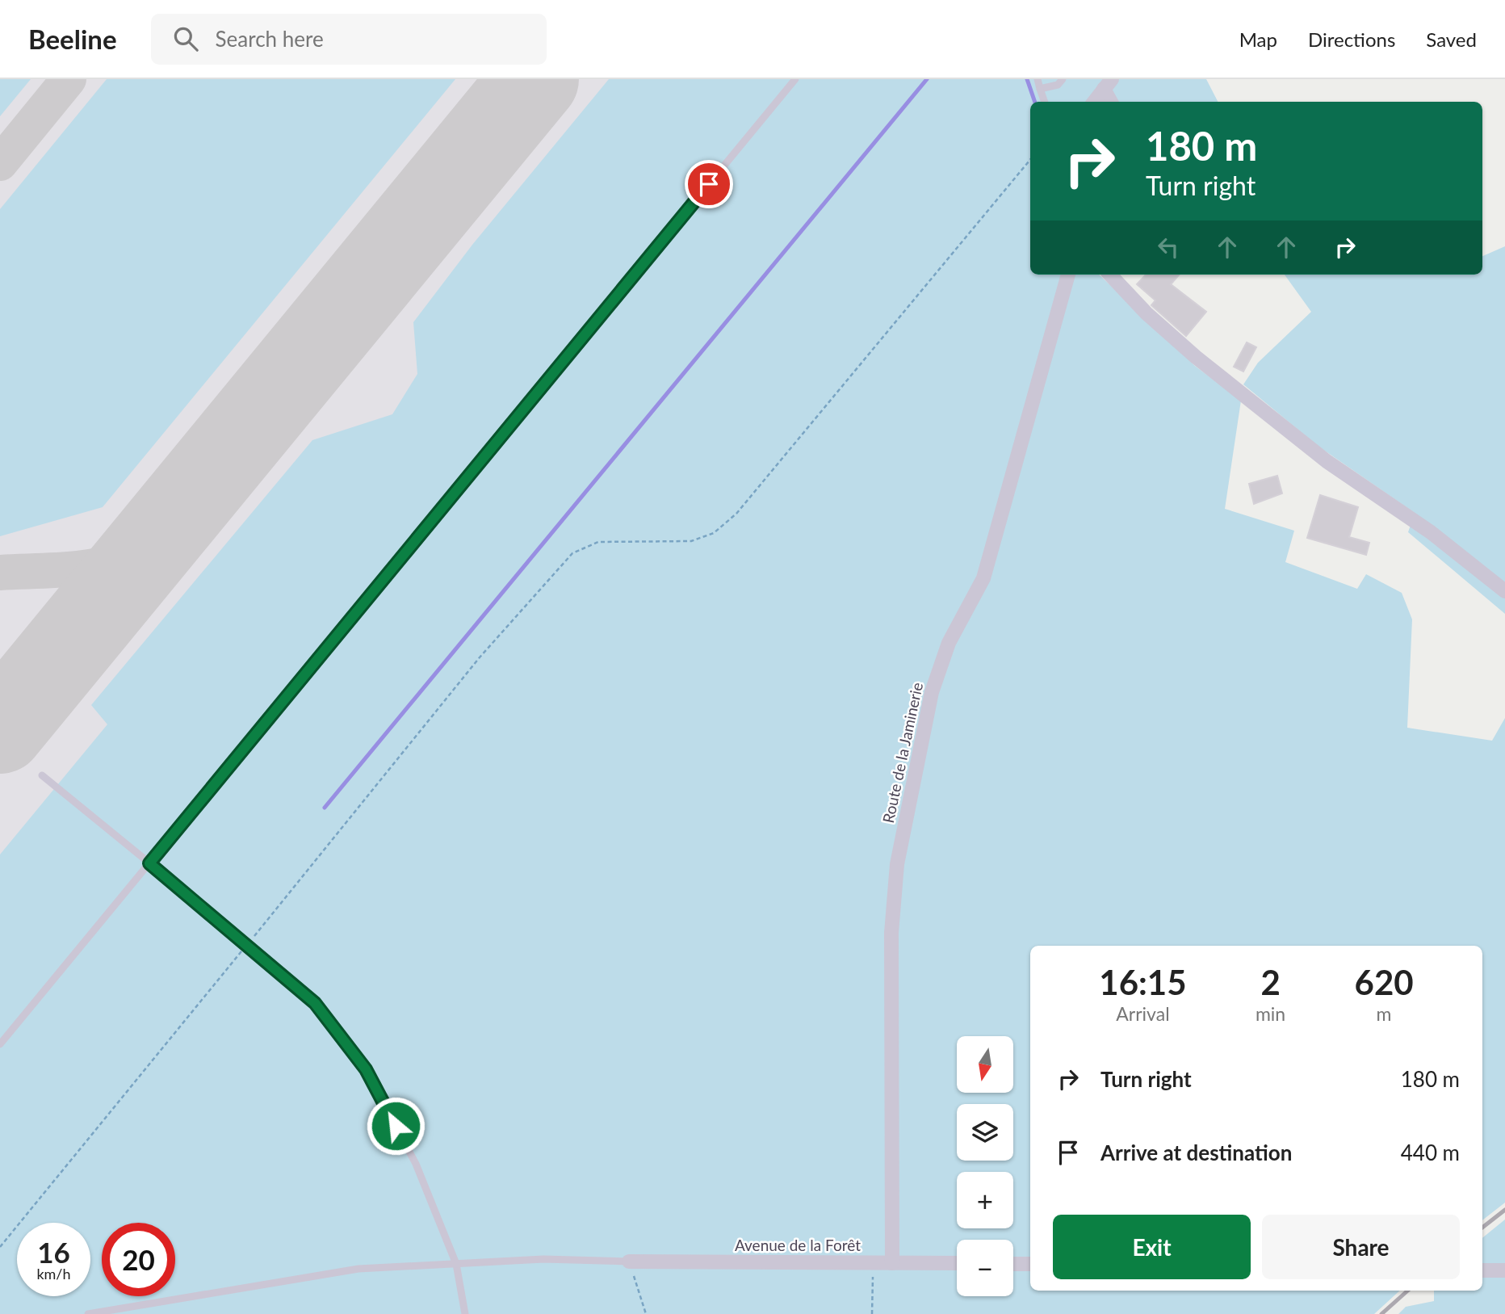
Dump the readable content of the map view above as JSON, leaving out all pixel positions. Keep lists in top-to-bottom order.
{
  "streets": {
    "street": ["Route de la Jaminerie", "Avenue de la Forêt"]
  },
  "crossings": [
    ["Route de la Jaminerie", "Avenue de la Forêt"]
  ],
  "north": "bottom",
  "page": {
    "header": "Beeline",
    "search": "Search here",
    "nav": ["Map", "Directions", "Saved"],
    "turn": ["180 m", "Turn right"],
    "eta": [
      "16:15",
      "Arrival",
      "2",
      "min",
      "620",
      "m"
    ],
    "map_buttons": ["+", "−"],
    "list": [
      {
        "name": "Turn right",
        "value": "180 m"
      },
      {
        "name": "Arrive at destination",
        "value": "440 m"
      }
    ],
    "buttons": ["Exit", "Share"],
    "speed": "16 km/h",
    "limit": "20"
  }
}
